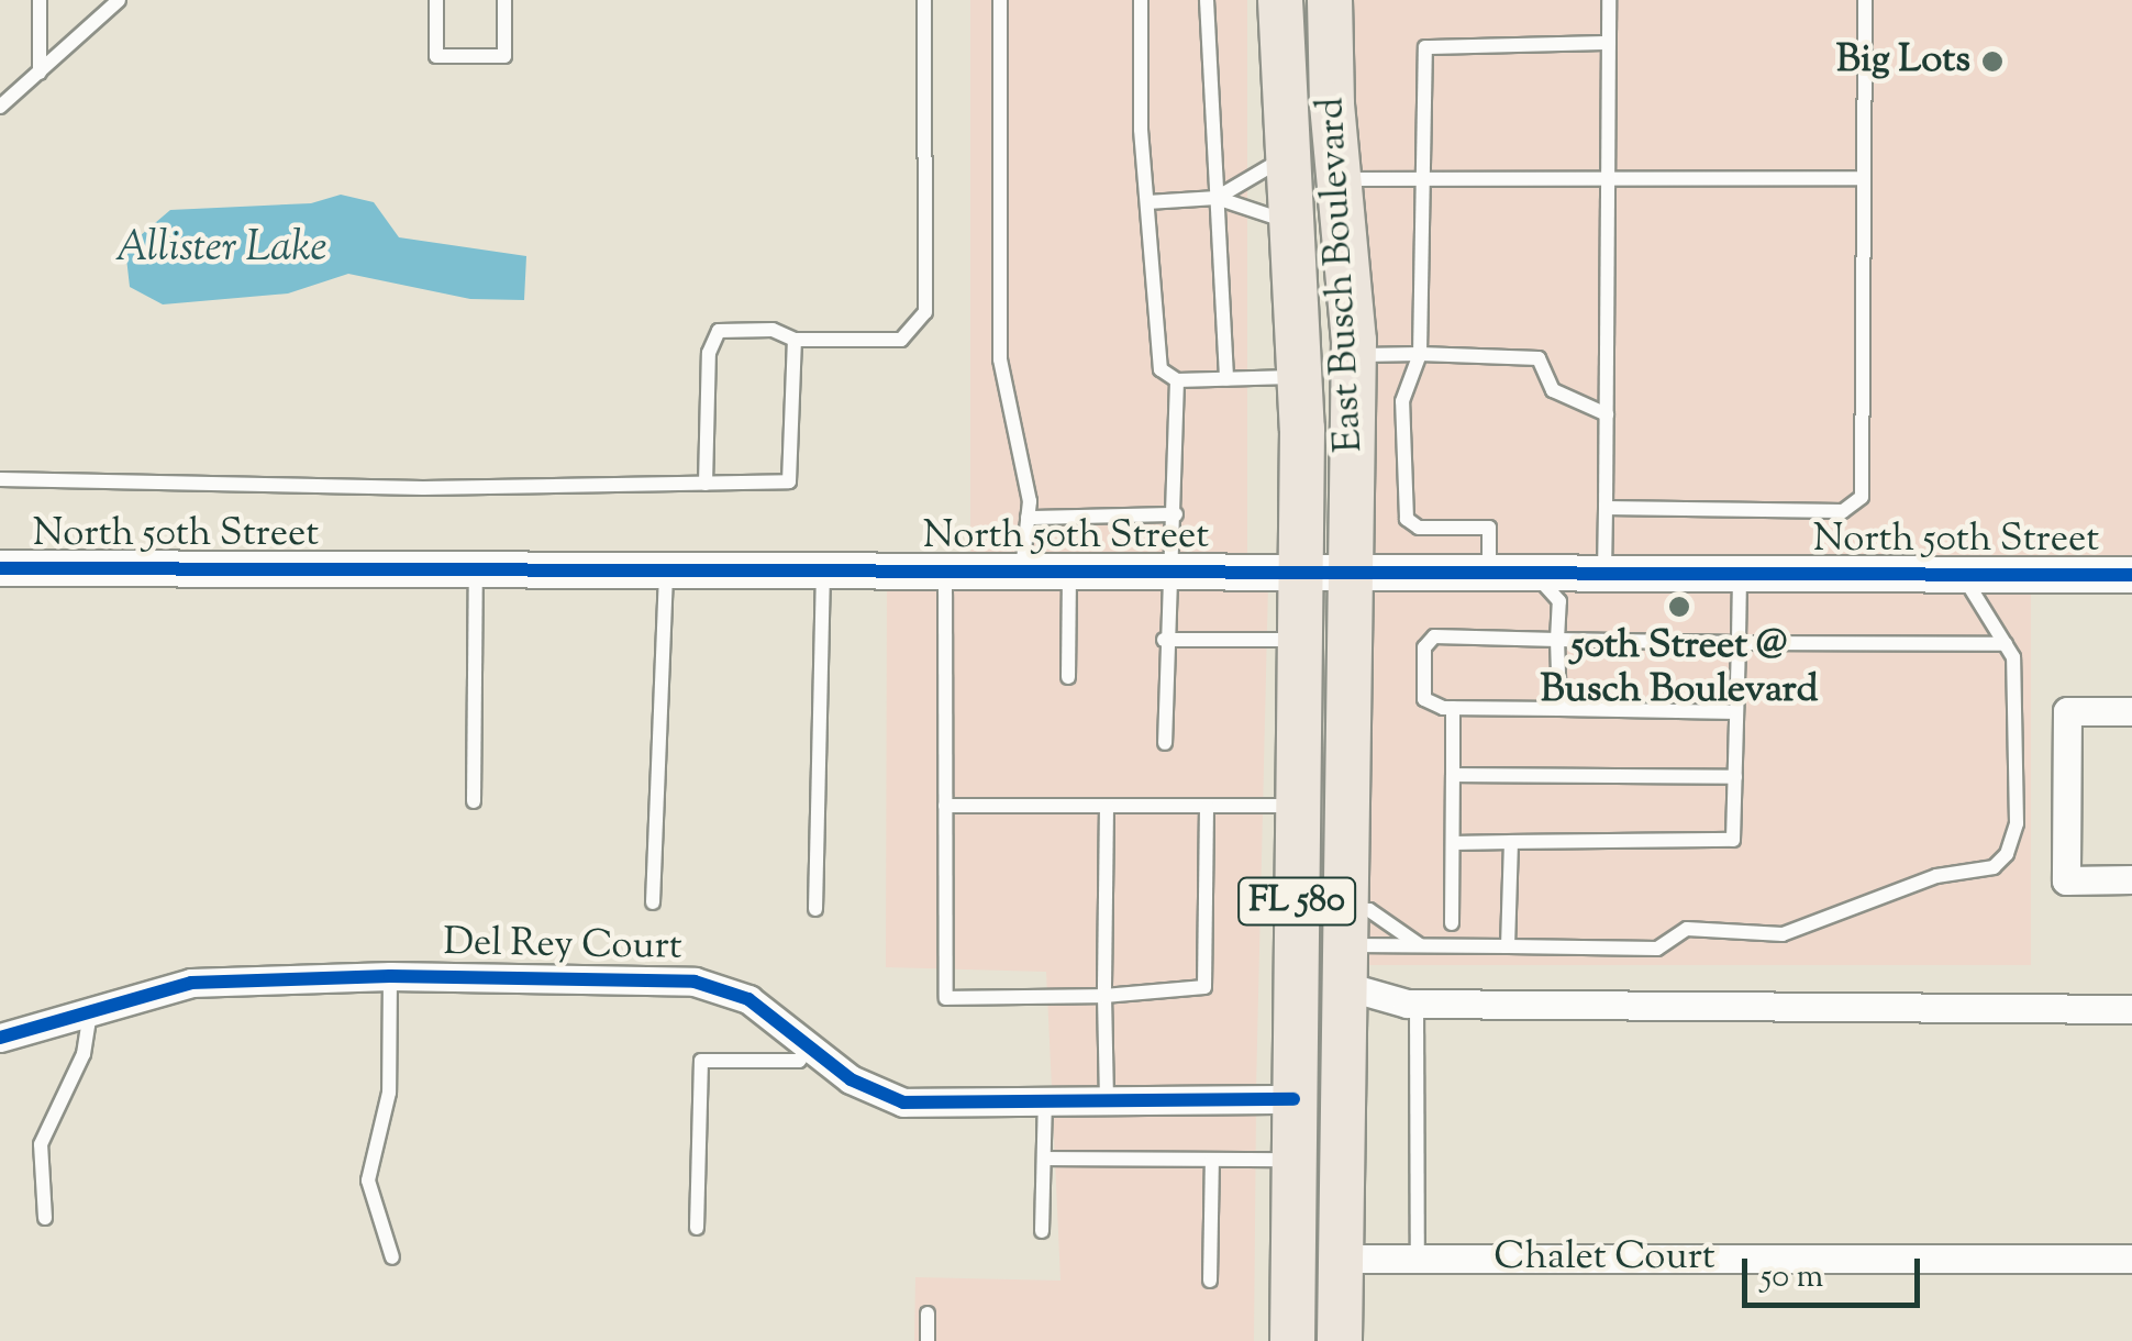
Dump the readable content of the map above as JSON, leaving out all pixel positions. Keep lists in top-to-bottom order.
{
  "streets": {
    "main road": ["East Busch Boulevard", "FL 580"],
    "street": ["North 50th Street", "Del Rey Court", "Chalet Court"]
  },
  "crossings": [
    ["East Busch Boulevard", "North 50th Street"],
    ["East Busch Boulevard", "Del Rey Court"],
    ["East Busch Boulevard", "Chalet Court"]
  ],
  "water": ["Allister Lake"],
  "places": ["Big Lots", "50th Street @ Busch Boulevard"],
  "scale_bar": "50 m"
}
